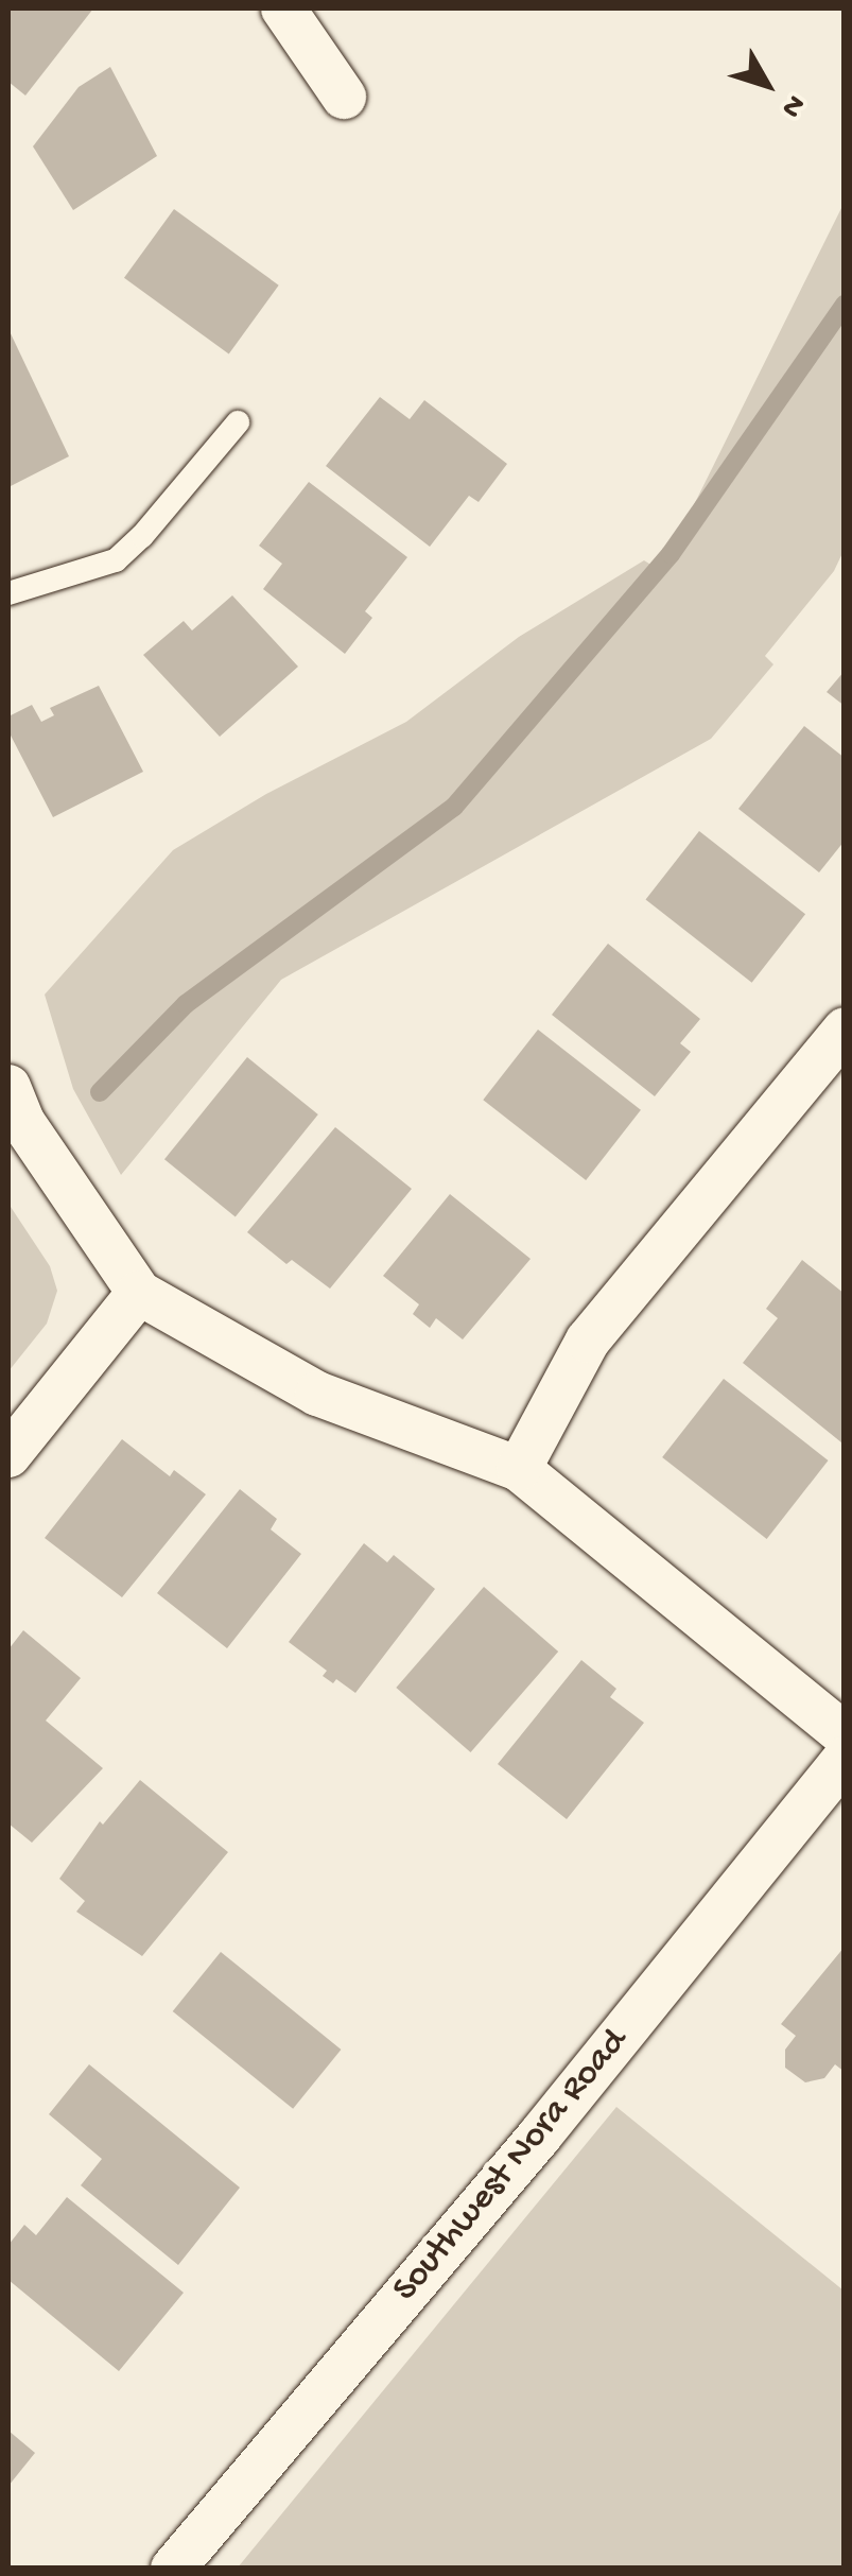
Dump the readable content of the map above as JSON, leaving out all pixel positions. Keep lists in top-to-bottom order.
{
  "streets": {
    "street": ["Southwest Nora Road"]
  },
  "north": "bottom right"
}
